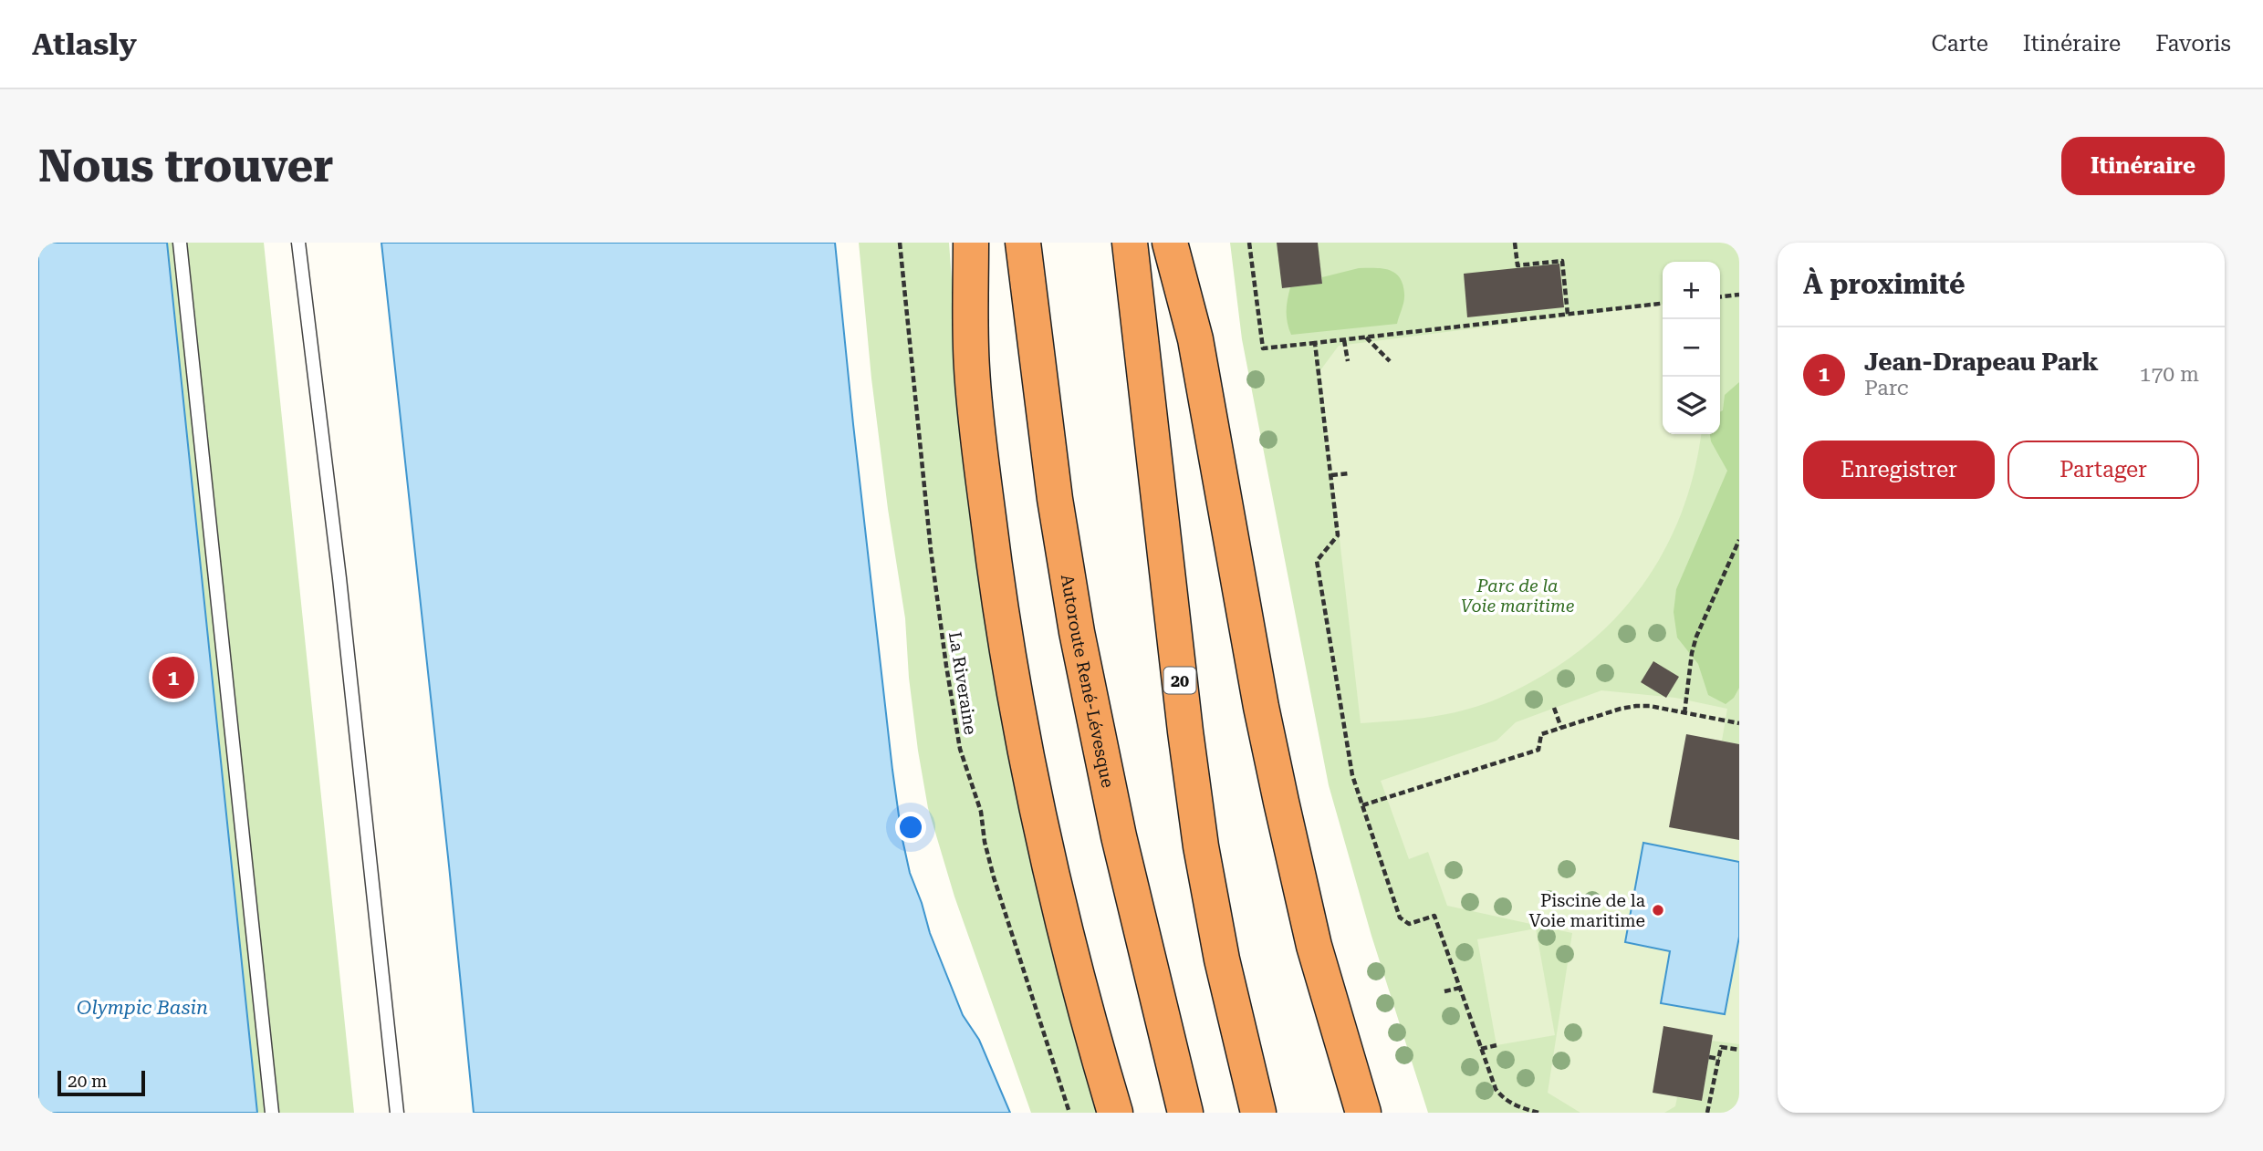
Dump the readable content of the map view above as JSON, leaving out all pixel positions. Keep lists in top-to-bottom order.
{
  "streets": {
    "highway": ["Autoroute René-Lévesque", "20"],
    "path": ["La Riveraine"]
  },
  "water": ["Olympic Basin"],
  "parks": ["Parc de la Voie maritime"],
  "places": ["Piscine de la Voie maritime"],
  "scale_bar": "20 m",
  "page": {
    "header": "Atlasly",
    "nav": ["Carte", "Itinéraire", "Favoris"],
    "buttons": [
      "Itinéraire",
      ["Enregistrer", "Partager"]
    ],
    "title": "Nous trouver",
    "heading": "À proximité",
    "map_buttons": ["+", "−"],
    "list": [
      {
        "mark": "1",
        "name": "Jean-Drapeau Park",
        "note": "Parc",
        "value": "170 m"
      }
    ],
    "pins": "1",
    "scale": "20 m"
  }
}
